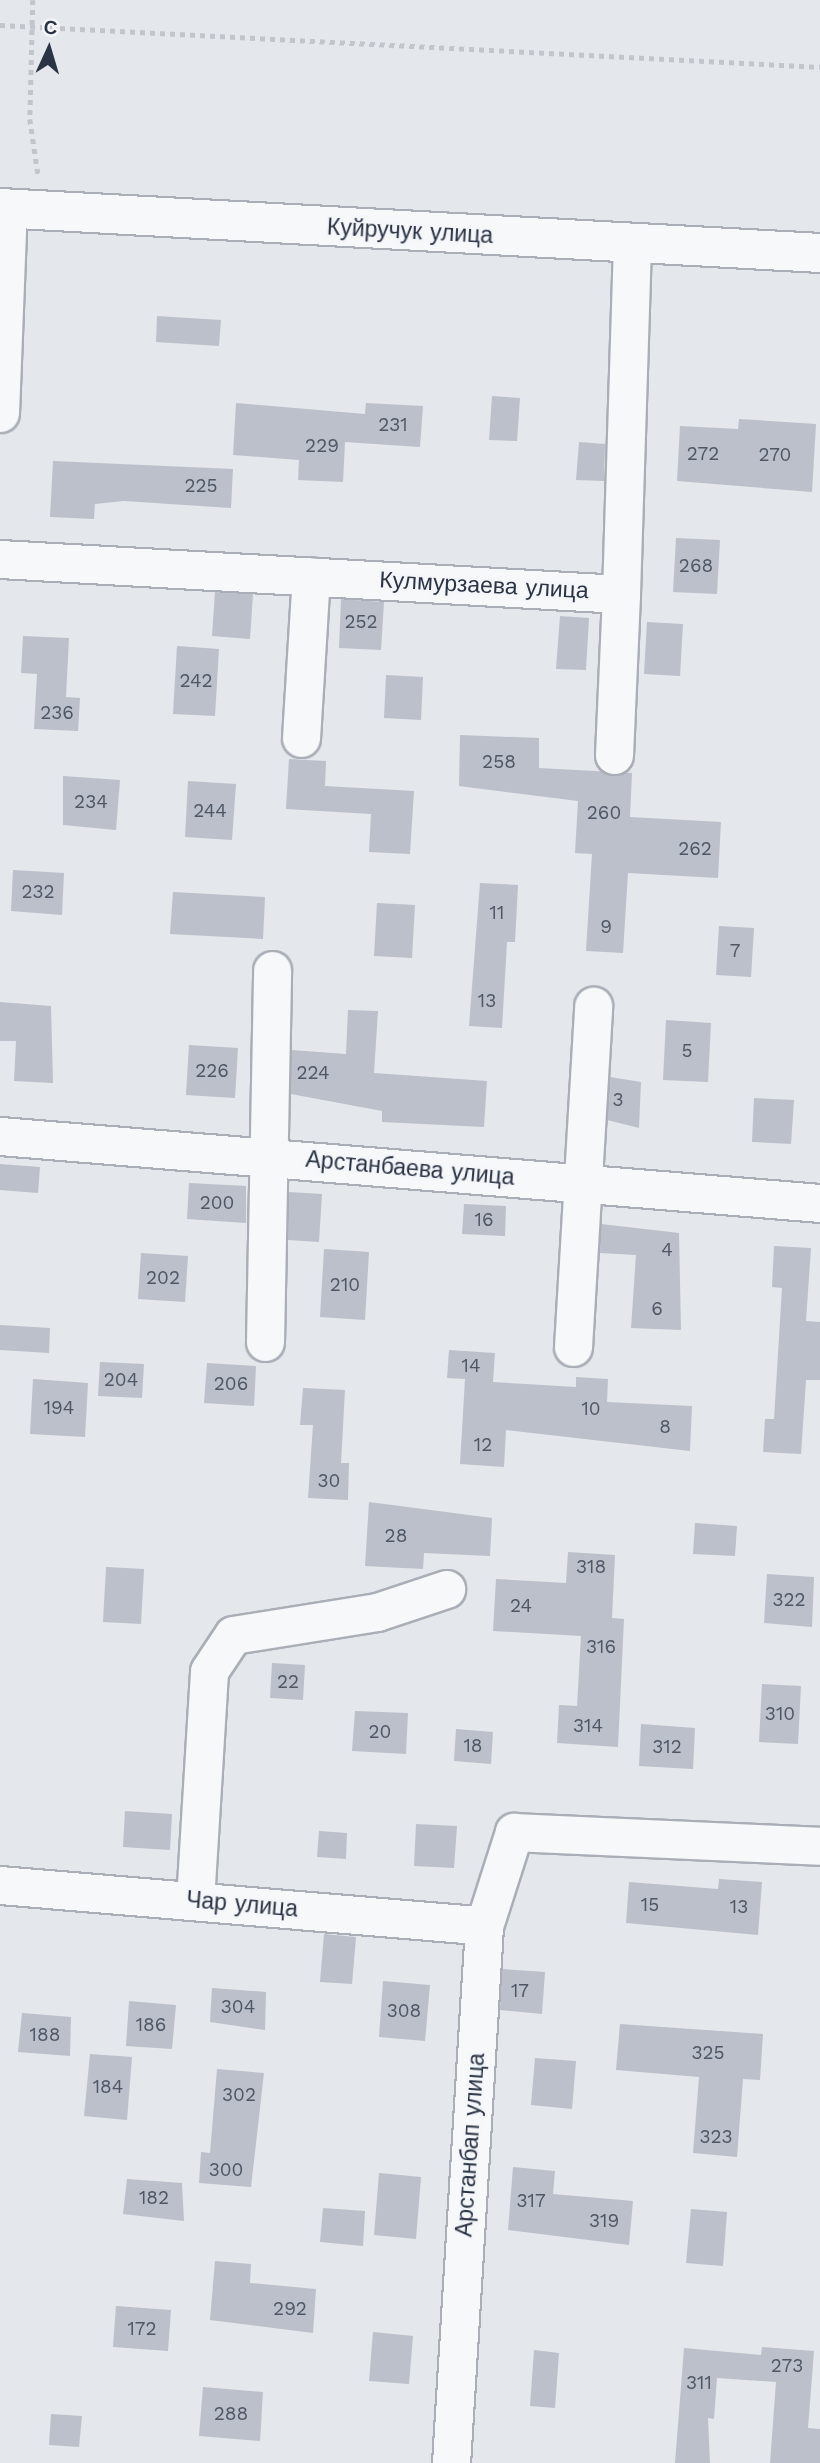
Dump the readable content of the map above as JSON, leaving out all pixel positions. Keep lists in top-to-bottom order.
{
  "streets": {
    "street": [
      "Куйручук улица",
      "Кулмурзаева улица",
      "Арстанбаева улица",
      "Чар улица",
      "Арстанбап улица"
    ]
  },
  "crossings": [
    ["Куйручук улица", "Кулмурзаева улица"],
    ["Чар улица", "Арстанбап улица"]
  ],
  "house_numbers": [
    "231",
    "229",
    "272",
    "270",
    "225",
    "268",
    "252",
    "242",
    "236",
    "258",
    "234",
    "244",
    "260",
    "262",
    "232",
    "11",
    "9",
    "7",
    "13",
    "5",
    "226",
    "224",
    "3",
    "200",
    "16",
    "4",
    "202",
    "210",
    "6",
    "14",
    "204",
    "206",
    "194",
    "10",
    "8",
    "12",
    "30",
    "28",
    "318",
    "322",
    "24",
    "316",
    "22",
    "310",
    "314",
    "20",
    "18",
    "312",
    "15",
    "13",
    "17",
    "304",
    "308",
    "186",
    "188",
    "325",
    "184",
    "302",
    "323",
    "300",
    "182",
    "317",
    "319",
    "292",
    "172",
    "273",
    "311",
    "288"
  ],
  "north": "top"
}
